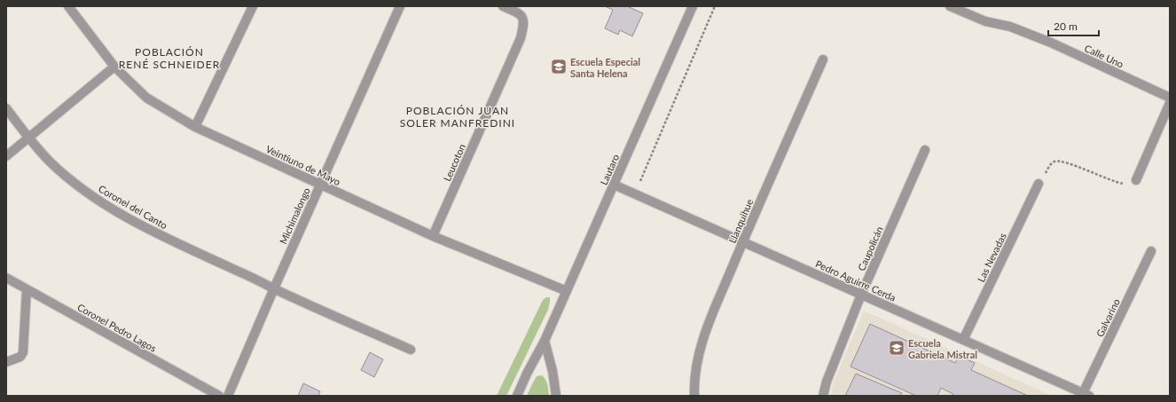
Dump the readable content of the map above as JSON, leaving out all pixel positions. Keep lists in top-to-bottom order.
{
  "streets": {
    "street": [
      "Calle Uno",
      "Leucoton",
      "Veintiuno de Mayo",
      "Lautaro",
      "Coronel del Canto",
      "Michimalongo",
      "Llanquihue",
      "Caupolicán",
      "Las Nevadas",
      "Pedro Aguirre Cerda",
      "Galvarino",
      "Coronel Pedro Lagos"
    ]
  },
  "crossings": [
    ["Leucoton", "Veintiuno de Mayo"],
    ["Veintiuno de Mayo", "Lautaro"],
    ["Veintiuno de Mayo", "Michimalongo"],
    ["Lautaro", "Pedro Aguirre Cerda"],
    ["Coronel del Canto", "Michimalongo"],
    ["Llanquihue", "Pedro Aguirre Cerda"],
    ["Caupolicán", "Pedro Aguirre Cerda"],
    ["Las Nevadas", "Pedro Aguirre Cerda"],
    ["Pedro Aguirre Cerda", "Galvarino"]
  ],
  "districts": ["POBLACIÓN RENÉ SCHNEIDER", "POBLACIÓN JUAN SOLER MANFREDINI"],
  "places": {
    "school or university": ["Escuela Especial Santa Helena", "Escuela Gabriela Mistral"]
  },
  "scale_bar": "20 m"
}
